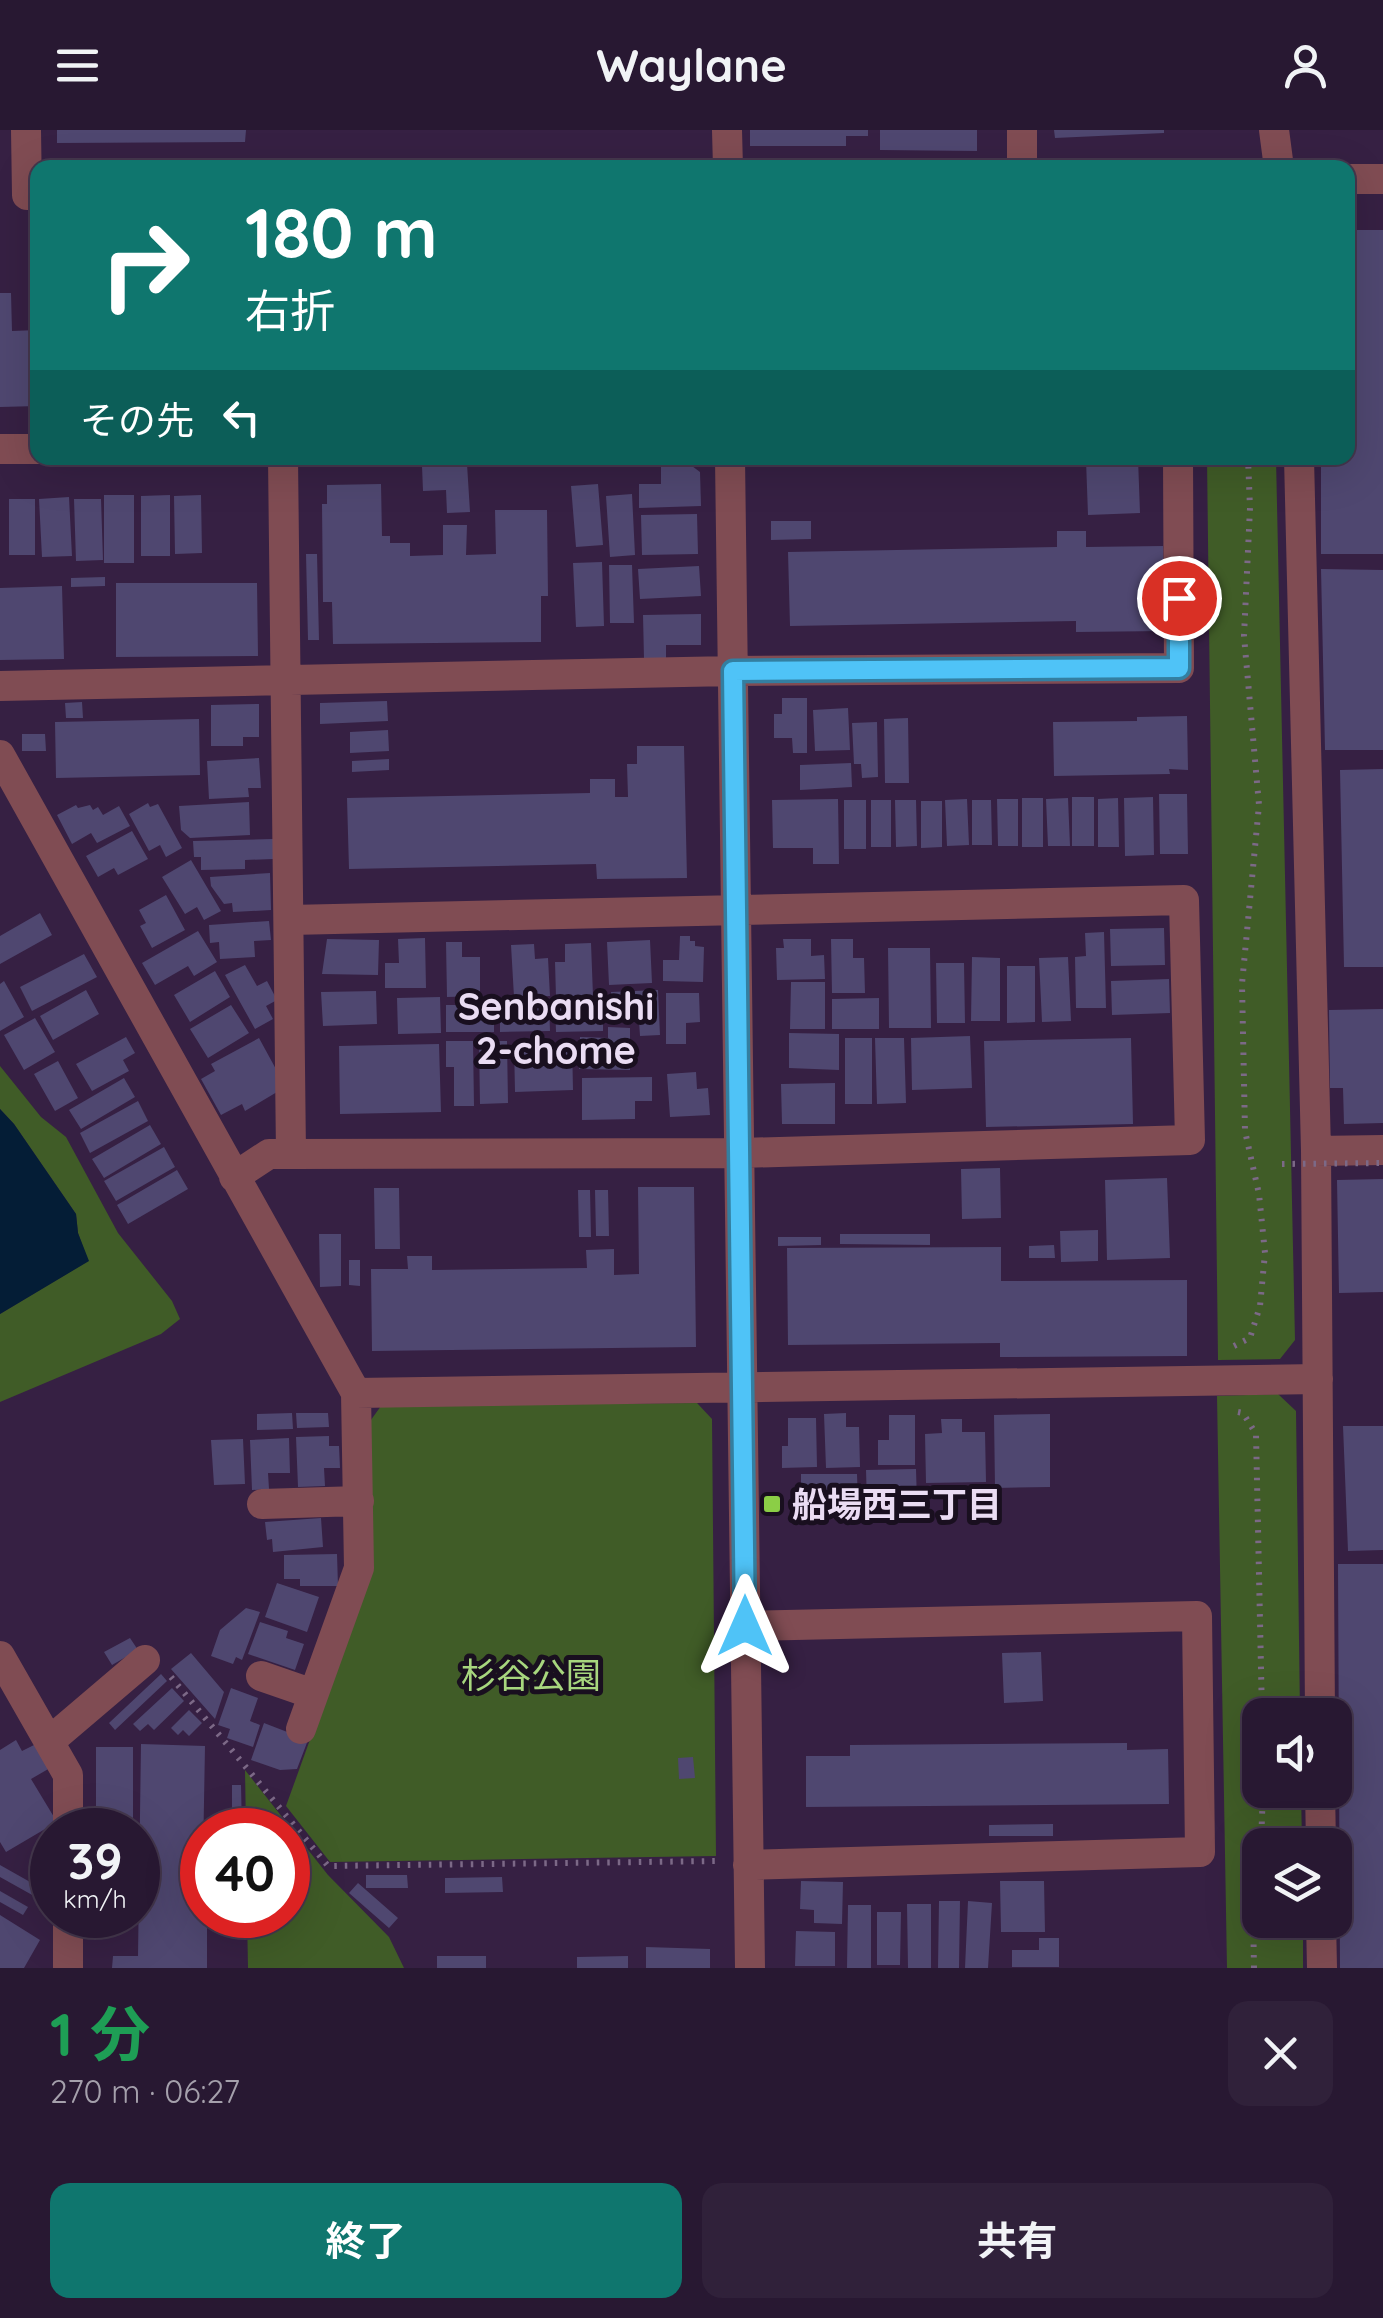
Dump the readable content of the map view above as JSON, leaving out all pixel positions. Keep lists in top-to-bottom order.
{
  "districts": ["Senbanishi 2-chome"],
  "parks": ["杉谷公園"],
  "places": {
    "transit": ["船場西三丁目"]
  },
  "page": {
    "header": "Waylane",
    "turn": ["180 m", "右折"],
    "then": "その先",
    "speed": "39 km/h",
    "limit": "40",
    "heading": ["1 分", "270 m · 06:27"],
    "buttons": ["終了", "共有"]
  }
}
